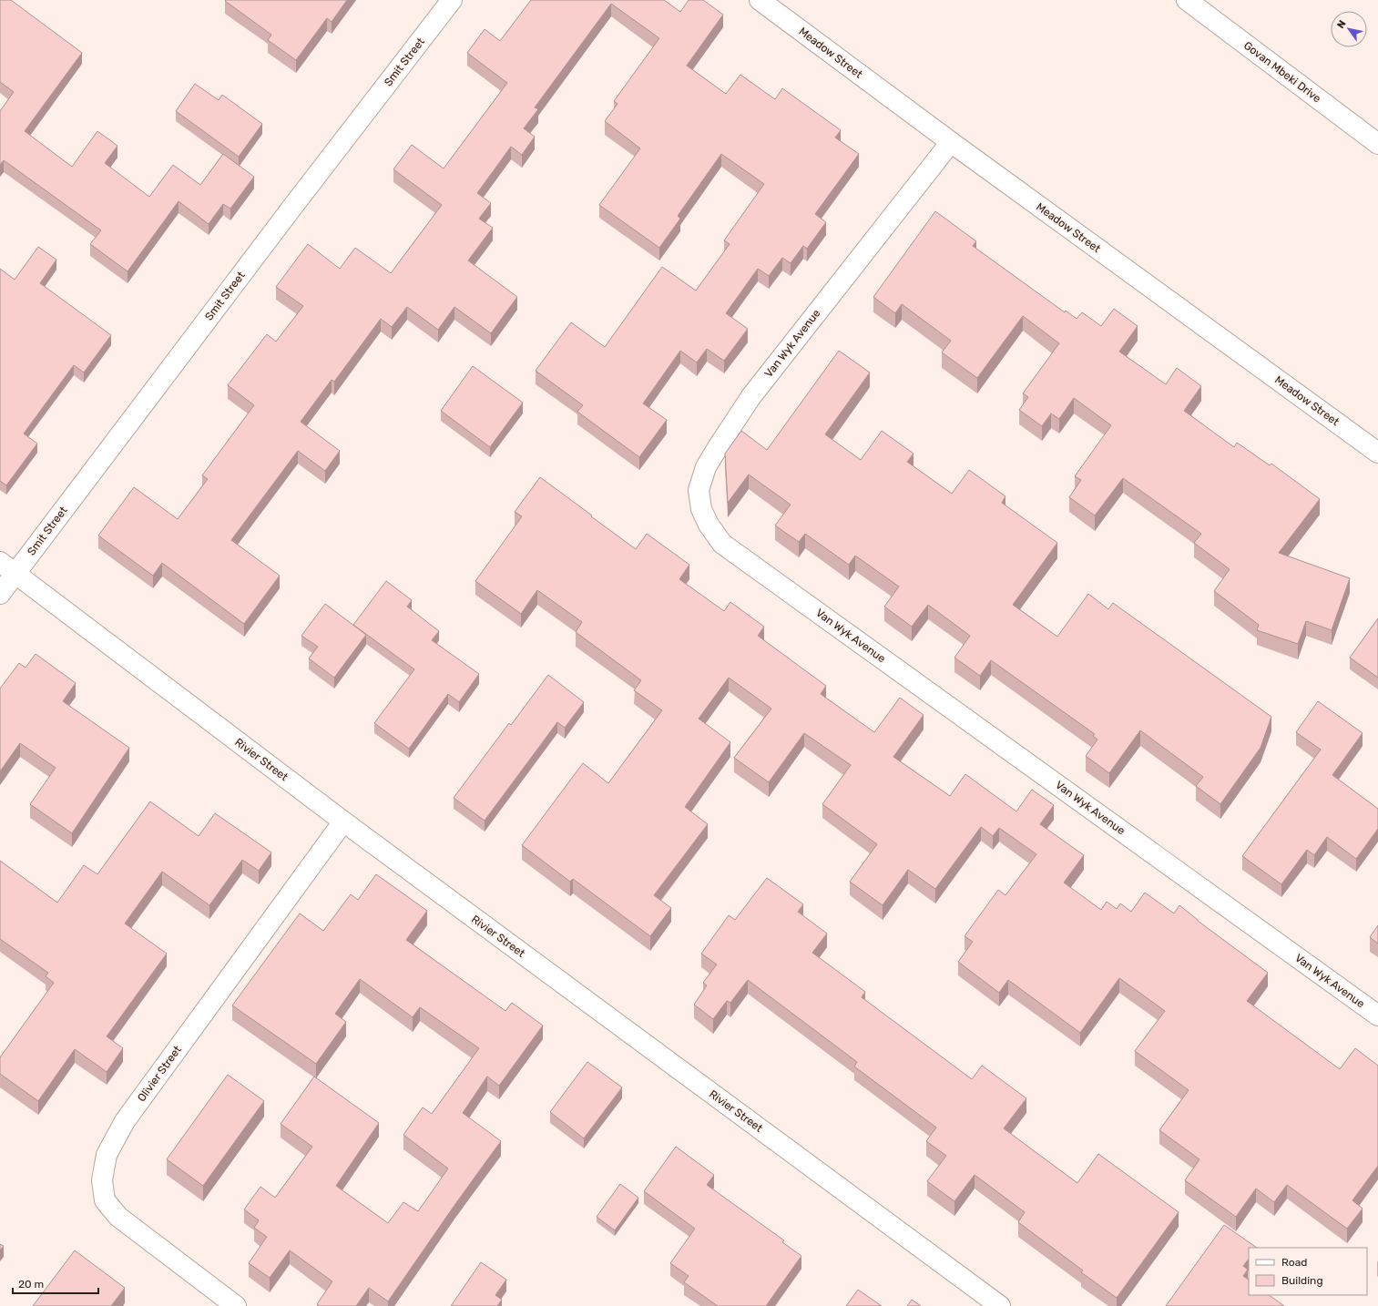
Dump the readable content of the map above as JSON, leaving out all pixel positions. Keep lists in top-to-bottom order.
{
  "streets": {
    "street": [
      "Meadow Street",
      "Smit Street",
      "Govan Mbeki Drive",
      "Van Wyk Avenue",
      "Rivier Street",
      "Olivier Street"
    ]
  },
  "crossings": [
    ["Meadow Street", "Van Wyk Avenue"],
    ["Smit Street", "Rivier Street"],
    ["Rivier Street", "Olivier Street"]
  ],
  "legend": ["Road", "Building"],
  "scale_bar": "20 m",
  "north": "top left"
}
